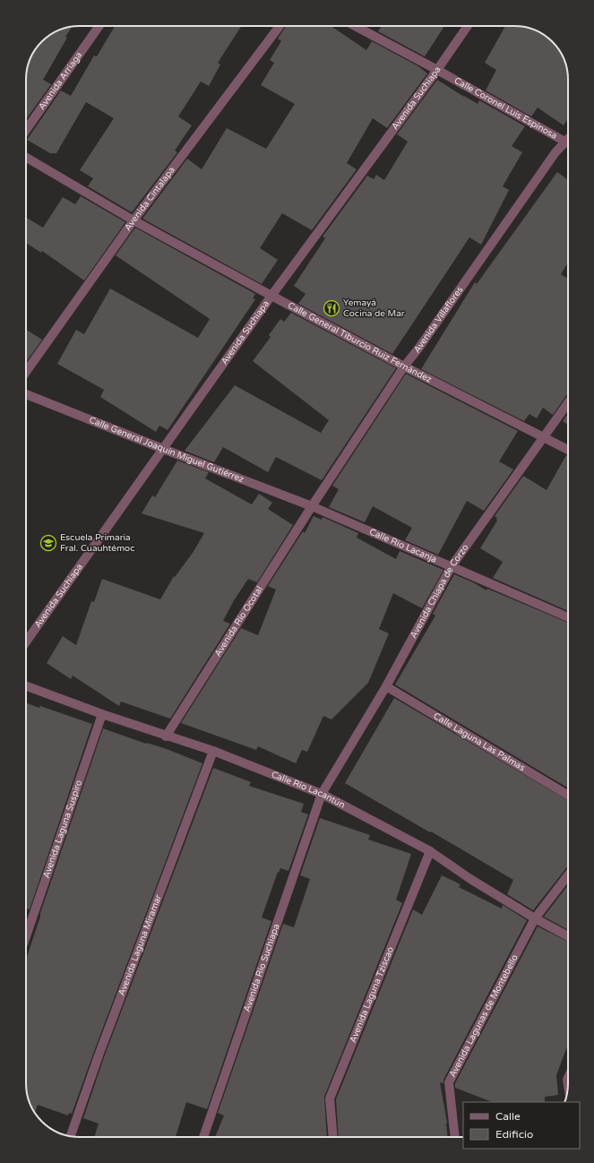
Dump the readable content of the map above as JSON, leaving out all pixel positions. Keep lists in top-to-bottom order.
{
  "streets": {
    "street": [
      "Avenida Arriaga",
      "Avenida Suchiapa",
      "Calle Coronel Luis Espinosa",
      "Avenida Cintalapa",
      "Avenida Villaflores",
      "Calle General Tiburcio Ruiz Fernández",
      "Calle General Joaquín Miguel Gutiérrez",
      "Calle Río Lacanja",
      "Avenida Chiapa de Corzo",
      "Avenida Río Ocotal",
      "Calle Laguna Las Palmas",
      "Calle Río Lacantún",
      "Avenida Laguna Suspiro",
      "Avenida Laguna Miramar",
      "Avenida Río Suchiapa",
      "Avenida Laguna Tziscao",
      "Avenida Lagunas de Montebello"
    ]
  },
  "crossings": [
    ["Avenida Suchiapa", "Calle Coronel Luis Espinosa"],
    ["Avenida Suchiapa", "Calle General Tiburcio Ruiz Fernández"],
    ["Avenida Suchiapa", "Calle General Joaquín Miguel Gutiérrez"],
    ["Avenida Cintalapa", "Calle General Tiburcio Ruiz Fernández"],
    ["Avenida Villaflores", "Calle General Tiburcio Ruiz Fernández"],
    ["Avenida Villaflores", "Calle General Joaquín Miguel Gutiérrez"],
    ["Avenida Villaflores", "Calle Río Lacanja"],
    ["Avenida Villaflores", "Avenida Río Ocotal"],
    ["Calle General Tiburcio Ruiz Fernández", "Avenida Chiapa de Corzo"],
    ["Calle General Joaquín Miguel Gutiérrez", "Calle Río Lacanja"],
    ["Calle General Joaquín Miguel Gutiérrez", "Avenida Río Ocotal"],
    ["Calle Río Lacanja", "Avenida Chiapa de Corzo"],
    ["Calle Río Lacanja", "Avenida Río Ocotal"],
    ["Avenida Chiapa de Corzo", "Calle Laguna Las Palmas"],
    ["Avenida Chiapa de Corzo", "Calle Río Lacantún"],
    ["Avenida Chiapa de Corzo", "Avenida Río Suchiapa"],
    ["Avenida Río Ocotal", "Calle Río Lacantún"],
    ["Calle Río Lacantún", "Avenida Laguna Suspiro"],
    ["Calle Río Lacantún", "Avenida Laguna Miramar"],
    ["Calle Río Lacantún", "Avenida Río Suchiapa"],
    ["Calle Río Lacantún", "Avenida Laguna Tziscao"],
    ["Calle Río Lacantún", "Avenida Lagunas de Montebello"]
  ],
  "places": {
    "restaurant": ["Yemayá Cocina de Mar"],
    "school or university": ["Escuela Primaria Fral. Cuauhtémoc"]
  },
  "legend": ["Calle", "Edificio"]
}
